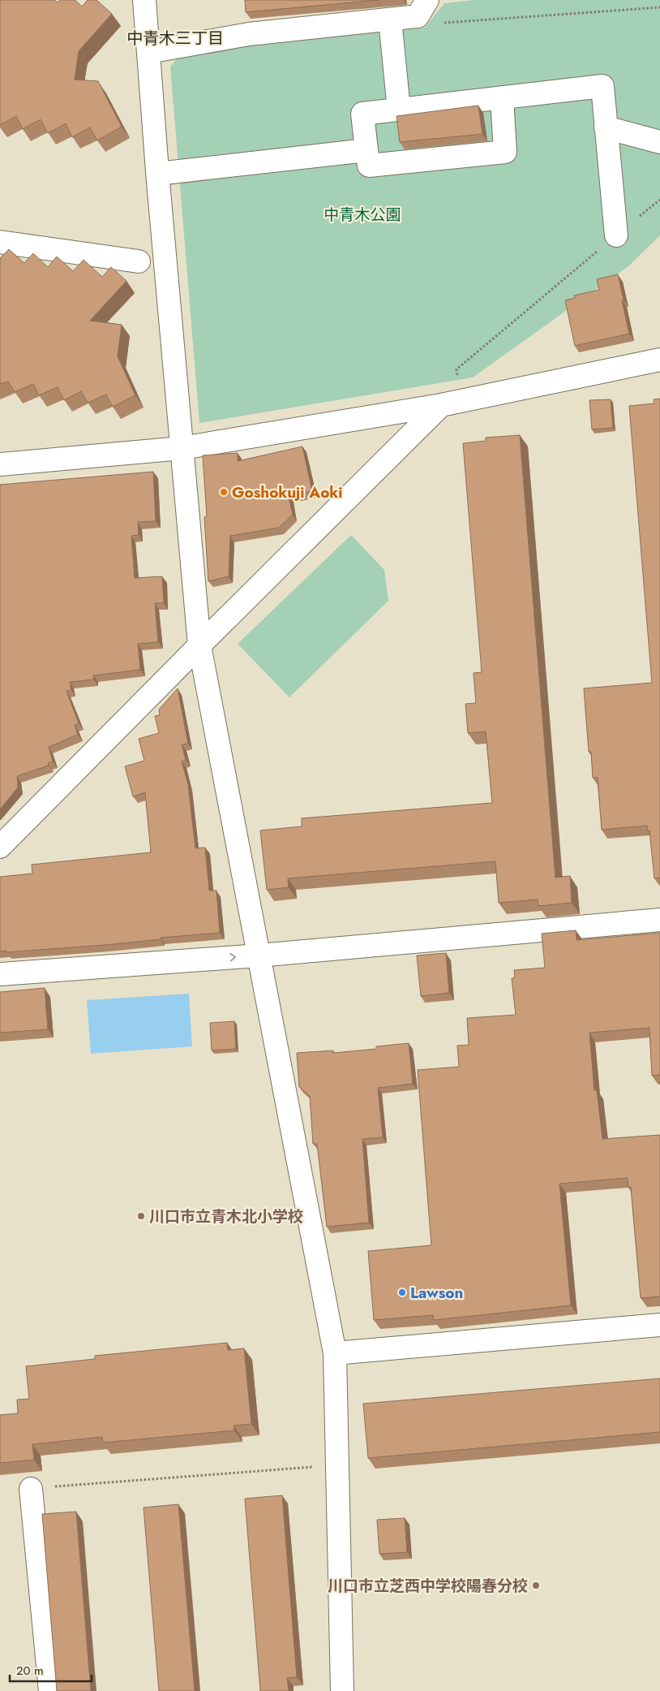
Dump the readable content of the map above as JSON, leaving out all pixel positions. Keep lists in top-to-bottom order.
{
  "districts": ["中青木三丁目"],
  "parks": ["中青木公園"],
  "places": [
    "Goshokuji Aoki",
    "川口市立青木北小学校",
    "Lawson",
    "川口市立芝西中学校陽春分校"
  ],
  "scale_bar": "20 m"
}
